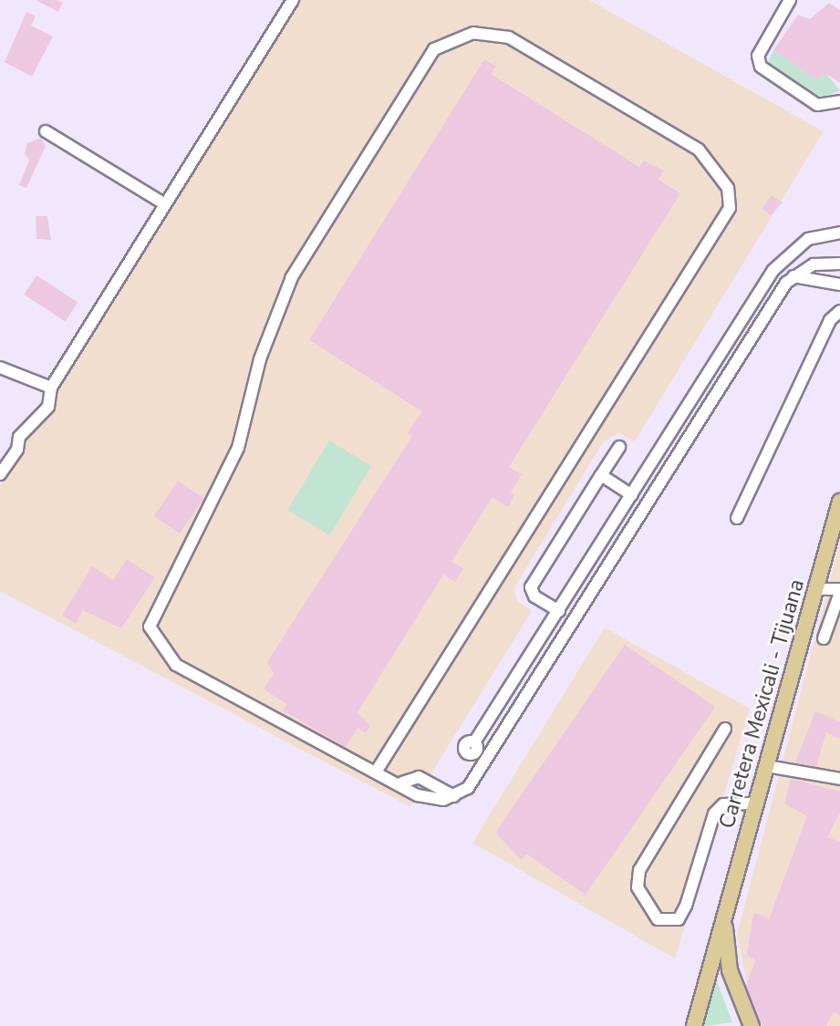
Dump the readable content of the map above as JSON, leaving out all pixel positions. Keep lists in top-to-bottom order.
{
  "streets": {
    "main road": ["Carretera Mexicali - Tijuana"]
  }
}
